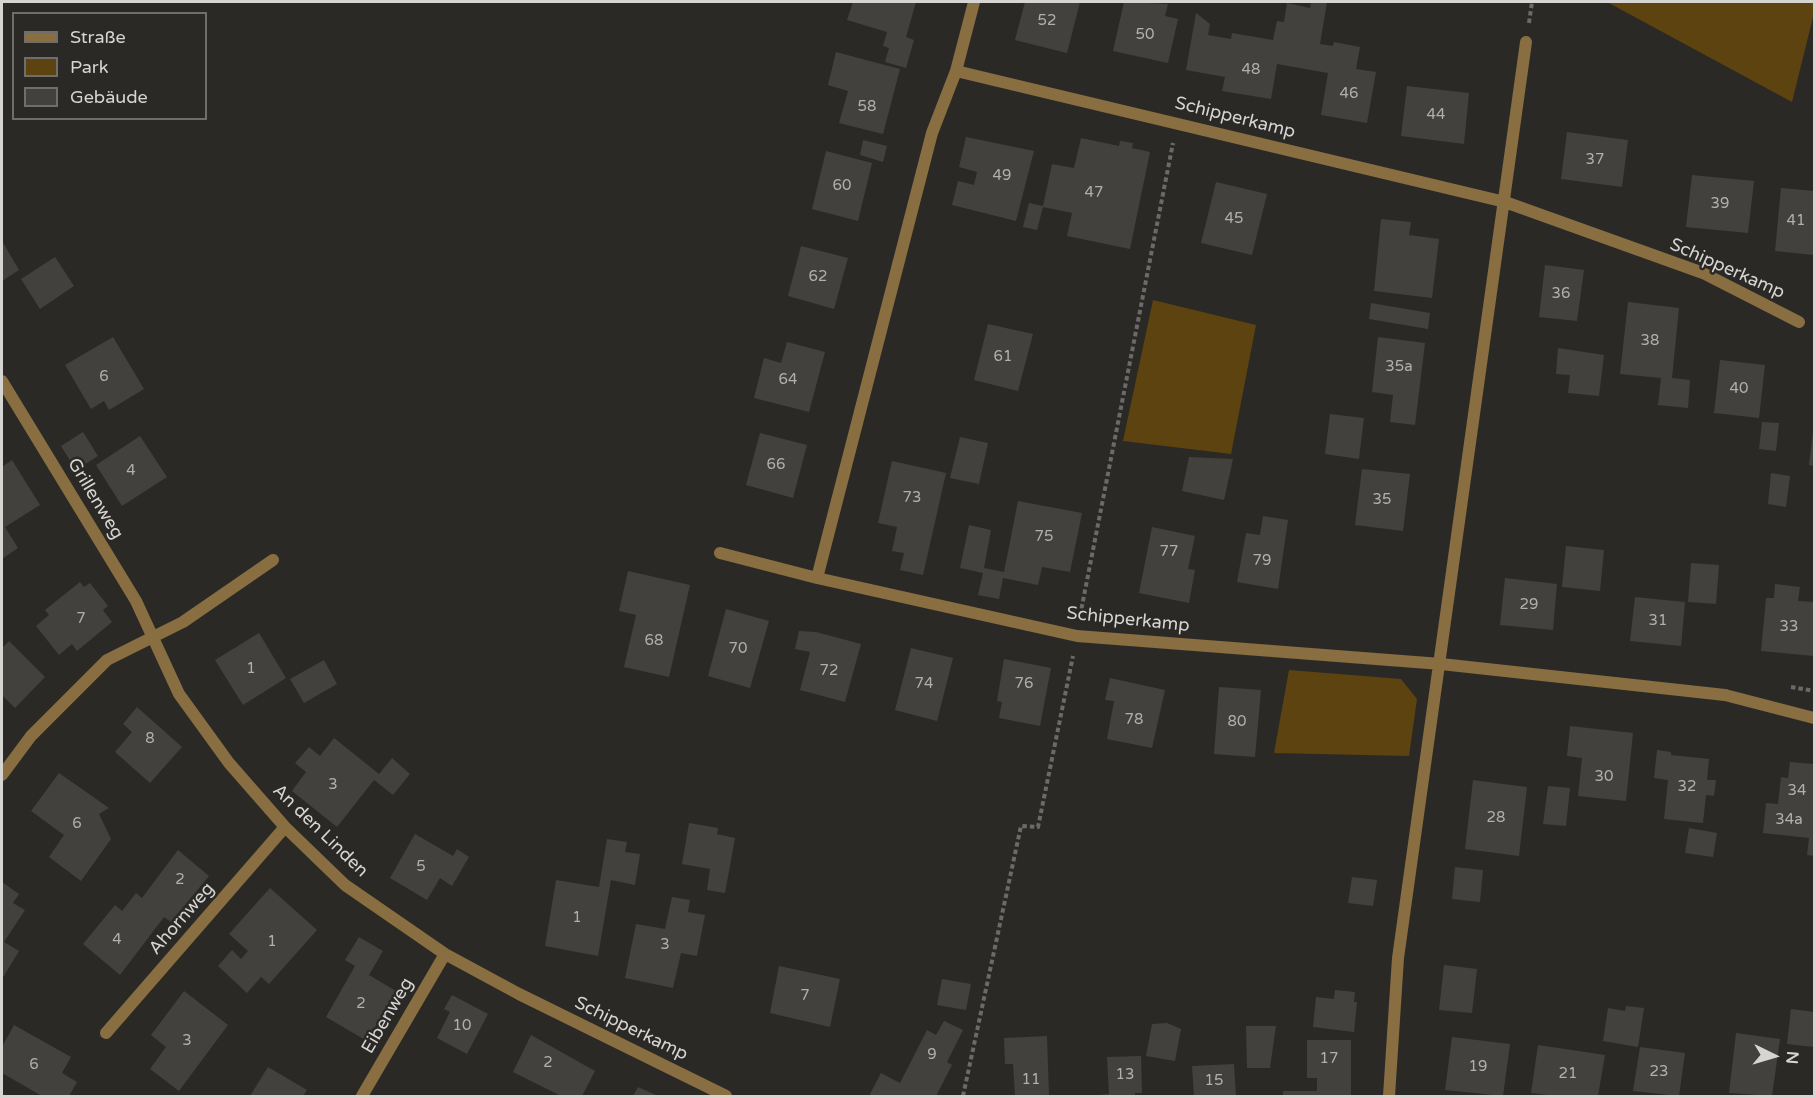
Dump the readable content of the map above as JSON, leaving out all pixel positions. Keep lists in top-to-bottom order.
{
  "streets": {
    "street": [
      "Schipperkamp",
      "Grillenweg",
      "An den Linden",
      "Ahornweg",
      "Eibenweg"
    ]
  },
  "crossings": [
    ["Schipperkamp", "An den Linden"],
    ["Grillenweg", "An den Linden"],
    ["An den Linden", "Ahornweg"],
    ["An den Linden", "Eibenweg"]
  ],
  "house_numbers": [
    "52",
    "50",
    "48",
    "46",
    "58",
    "44",
    "37",
    "49",
    "60",
    "47",
    "39",
    "45",
    "41",
    "62",
    "36",
    "38",
    "61",
    "35a",
    "6",
    "64",
    "40",
    "66",
    "4",
    "73",
    "35",
    "75",
    "77",
    "79",
    "29",
    "7",
    "31",
    "33",
    "68",
    "70",
    "1",
    "72",
    "74",
    "76",
    "78",
    "80",
    "8",
    "30",
    "3",
    "32",
    "34",
    "28",
    "34a",
    "6",
    "5",
    "2",
    "1",
    "4",
    "1",
    "3",
    "7",
    "2",
    "10",
    "3",
    "9",
    "17",
    "2",
    "6",
    "19",
    "23",
    "21",
    "13",
    "11",
    "15"
  ],
  "legend": ["Straße", "Park", "Gebäude"],
  "north": "right"
}
